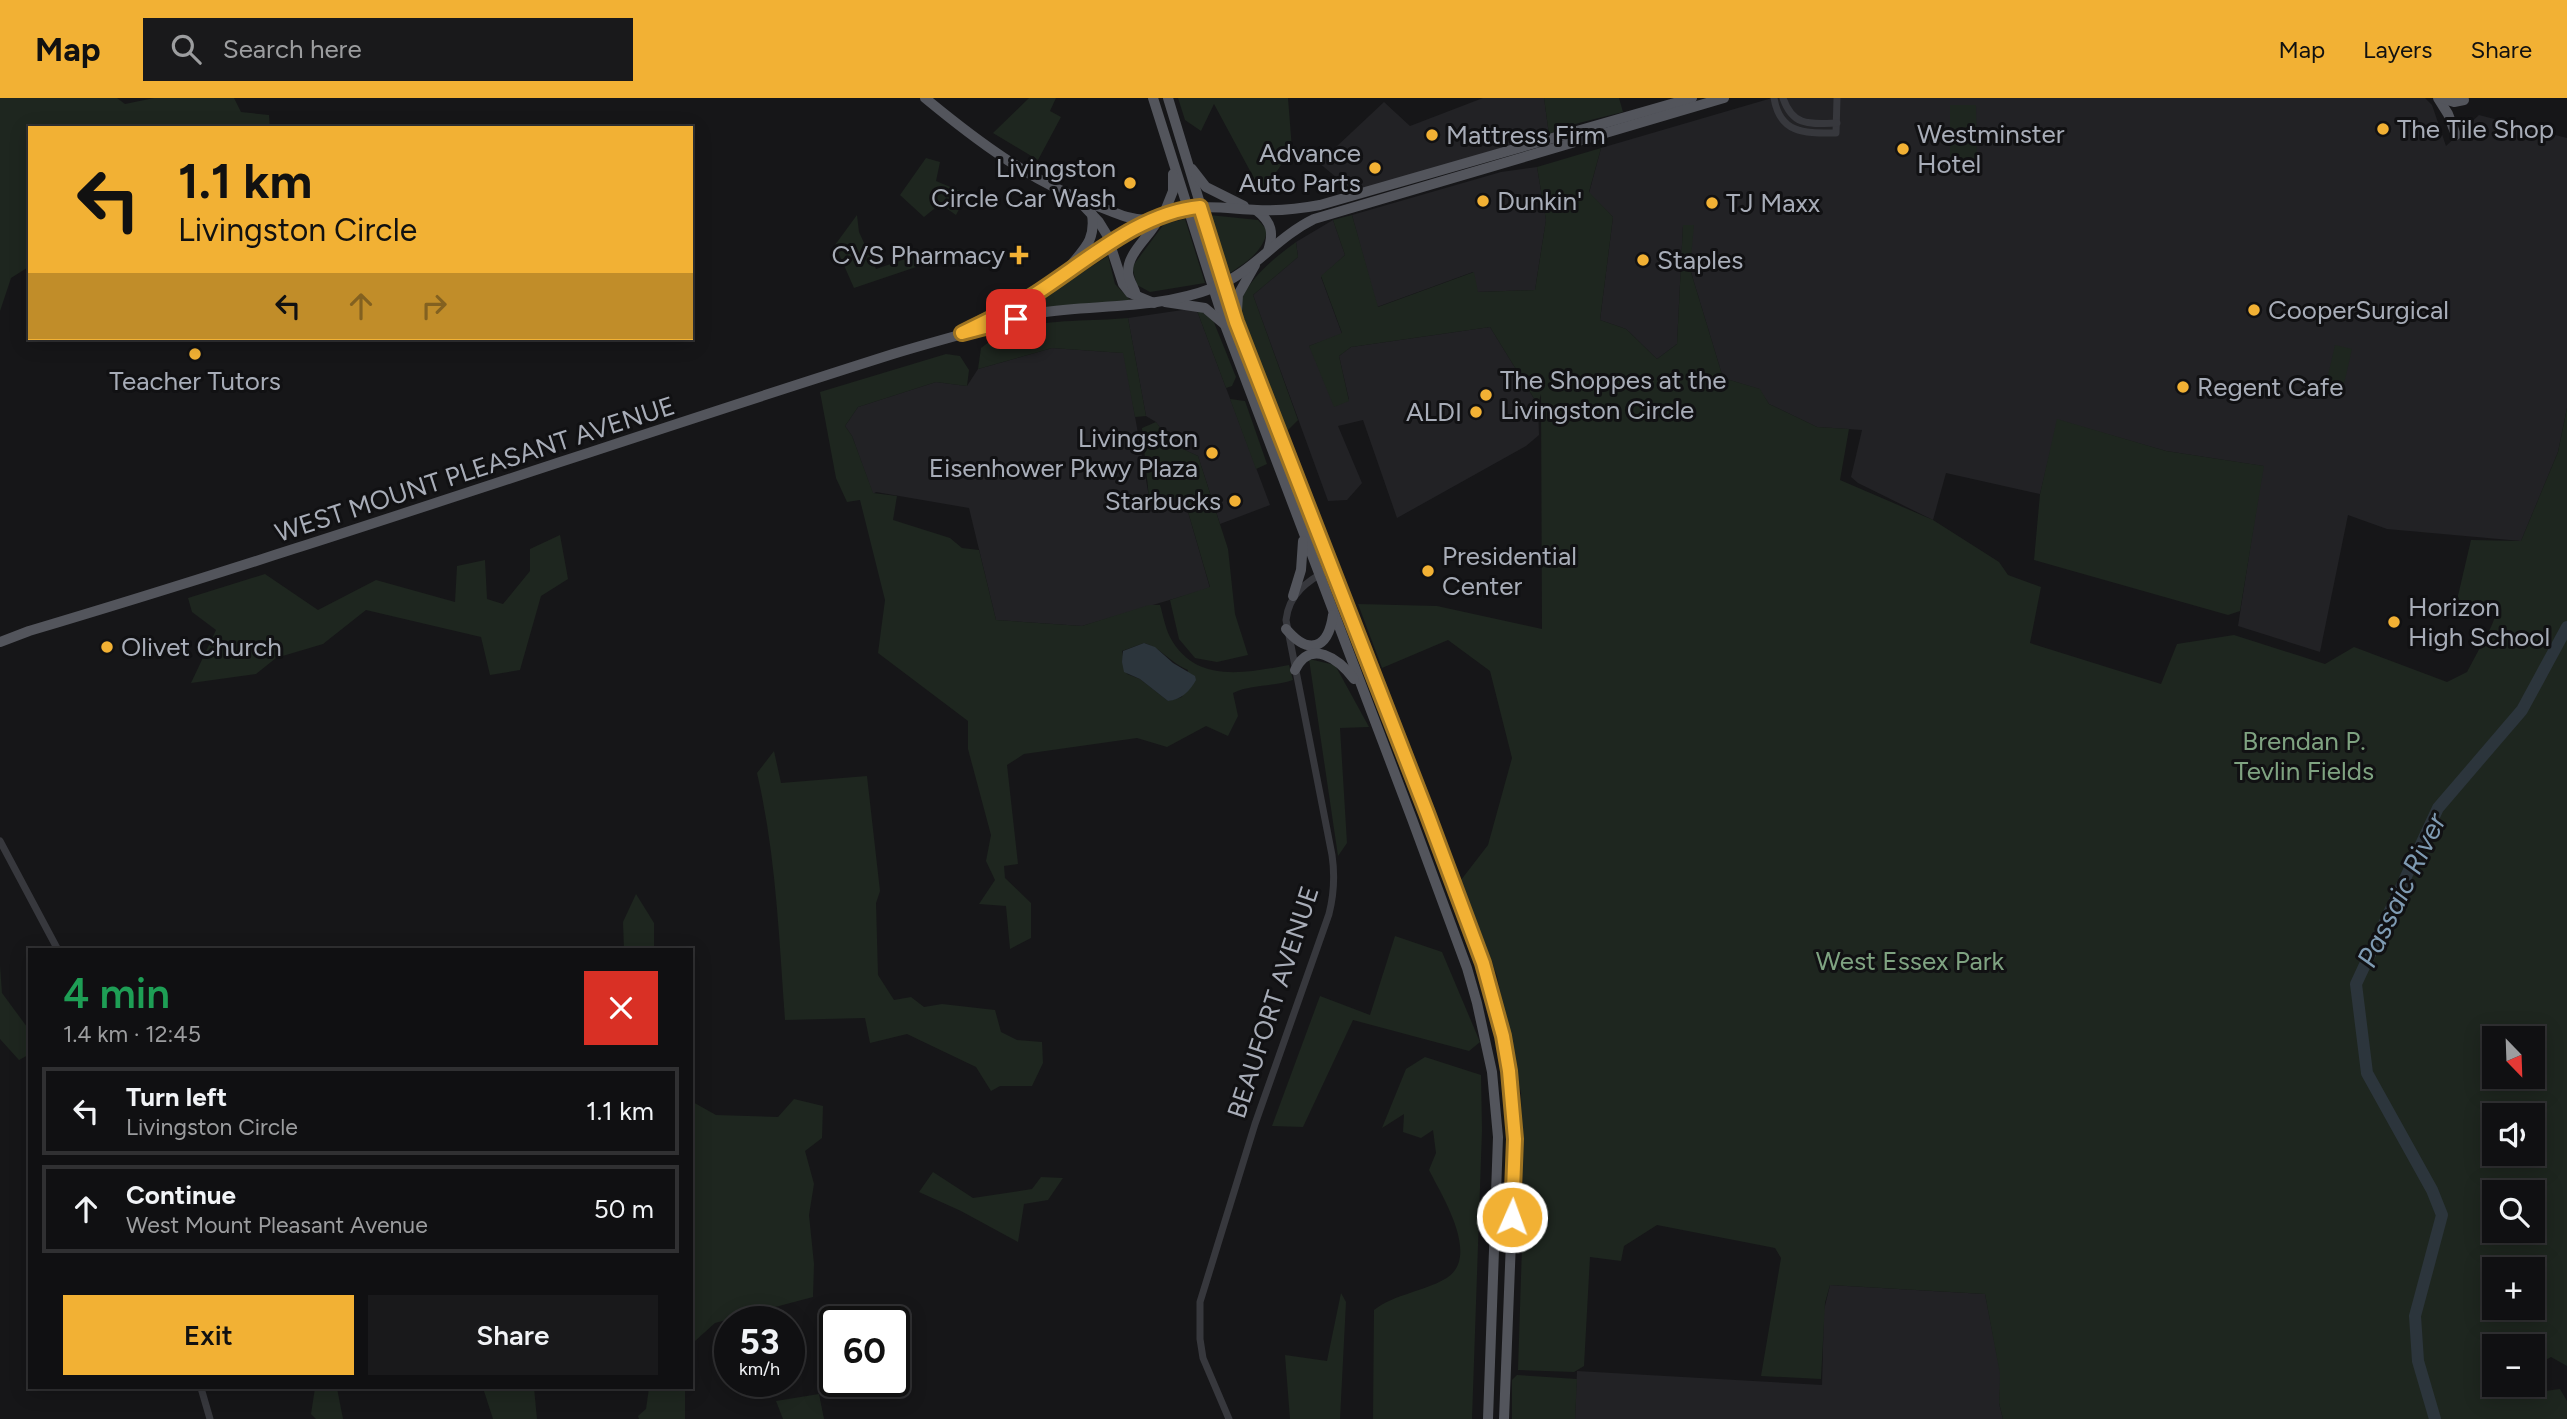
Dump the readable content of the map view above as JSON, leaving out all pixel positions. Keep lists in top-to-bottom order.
{
  "streets": {
    "main road": ["WEST MOUNT PLEASANT AVENUE"],
    "street": ["BEAUFORT AVENUE"]
  },
  "water": ["Passaic River"],
  "parks": ["Brendan P. Tevlin Fields", "West Essex Park"],
  "places": {
    "other": [
      "The Tile Shop",
      "Mattress Firm",
      "Westminster Hotel",
      "Advance Auto Parts",
      "Livingston Circle Car Wash",
      "Dunkin'",
      "TJ Maxx",
      "Staples",
      "CooperSurgical",
      "Teacher Tutors",
      "Regent Cafe",
      "The Shoppes at the Livingston Circle",
      "ALDI",
      "Livingston Eisenhower Pkwy Plaza",
      "Starbucks",
      "Presidential Center",
      "Horizon High School",
      "Olivet Church"
    ],
    "health": ["CVS Pharmacy"]
  },
  "north": "bottom right",
  "page": {
    "header": "Map",
    "search": "Search here",
    "nav": ["Map", "Layers", "Share"],
    "turn": ["1.1 km", "Livingston Circle"],
    "heading": ["4 min", "1.4 km · 12:45"],
    "map_buttons": ["+", "−"],
    "list": [
      {
        "name": "Turn left",
        "note": "Livingston Circle",
        "value": "1.1 km"
      },
      {
        "name": "Continue",
        "note": "West Mount Pleasant Avenue",
        "value": "50 m"
      }
    ],
    "buttons": ["Exit", "Share"],
    "speed": "53 km/h",
    "limit": "60"
  }
}
